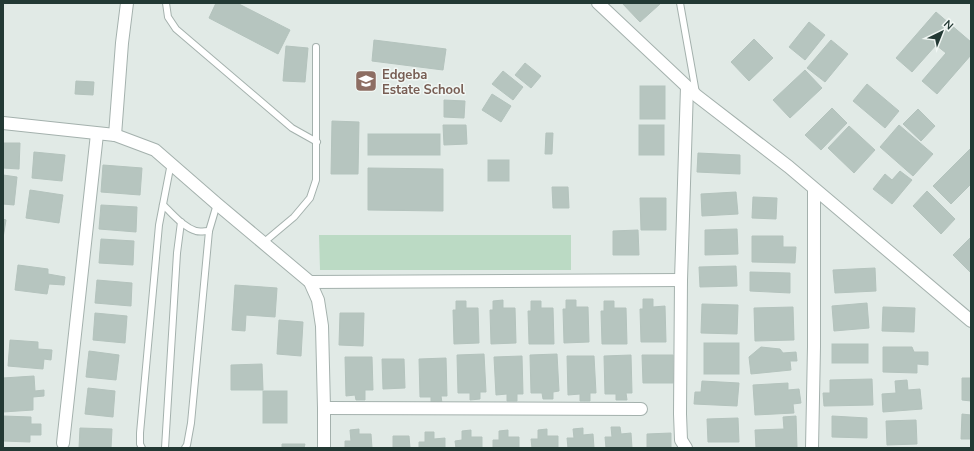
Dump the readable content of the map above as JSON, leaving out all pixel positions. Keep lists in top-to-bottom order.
{
  "places": {
    "school or university": ["Edgeba Estate School"]
  },
  "north": "top right"
}
